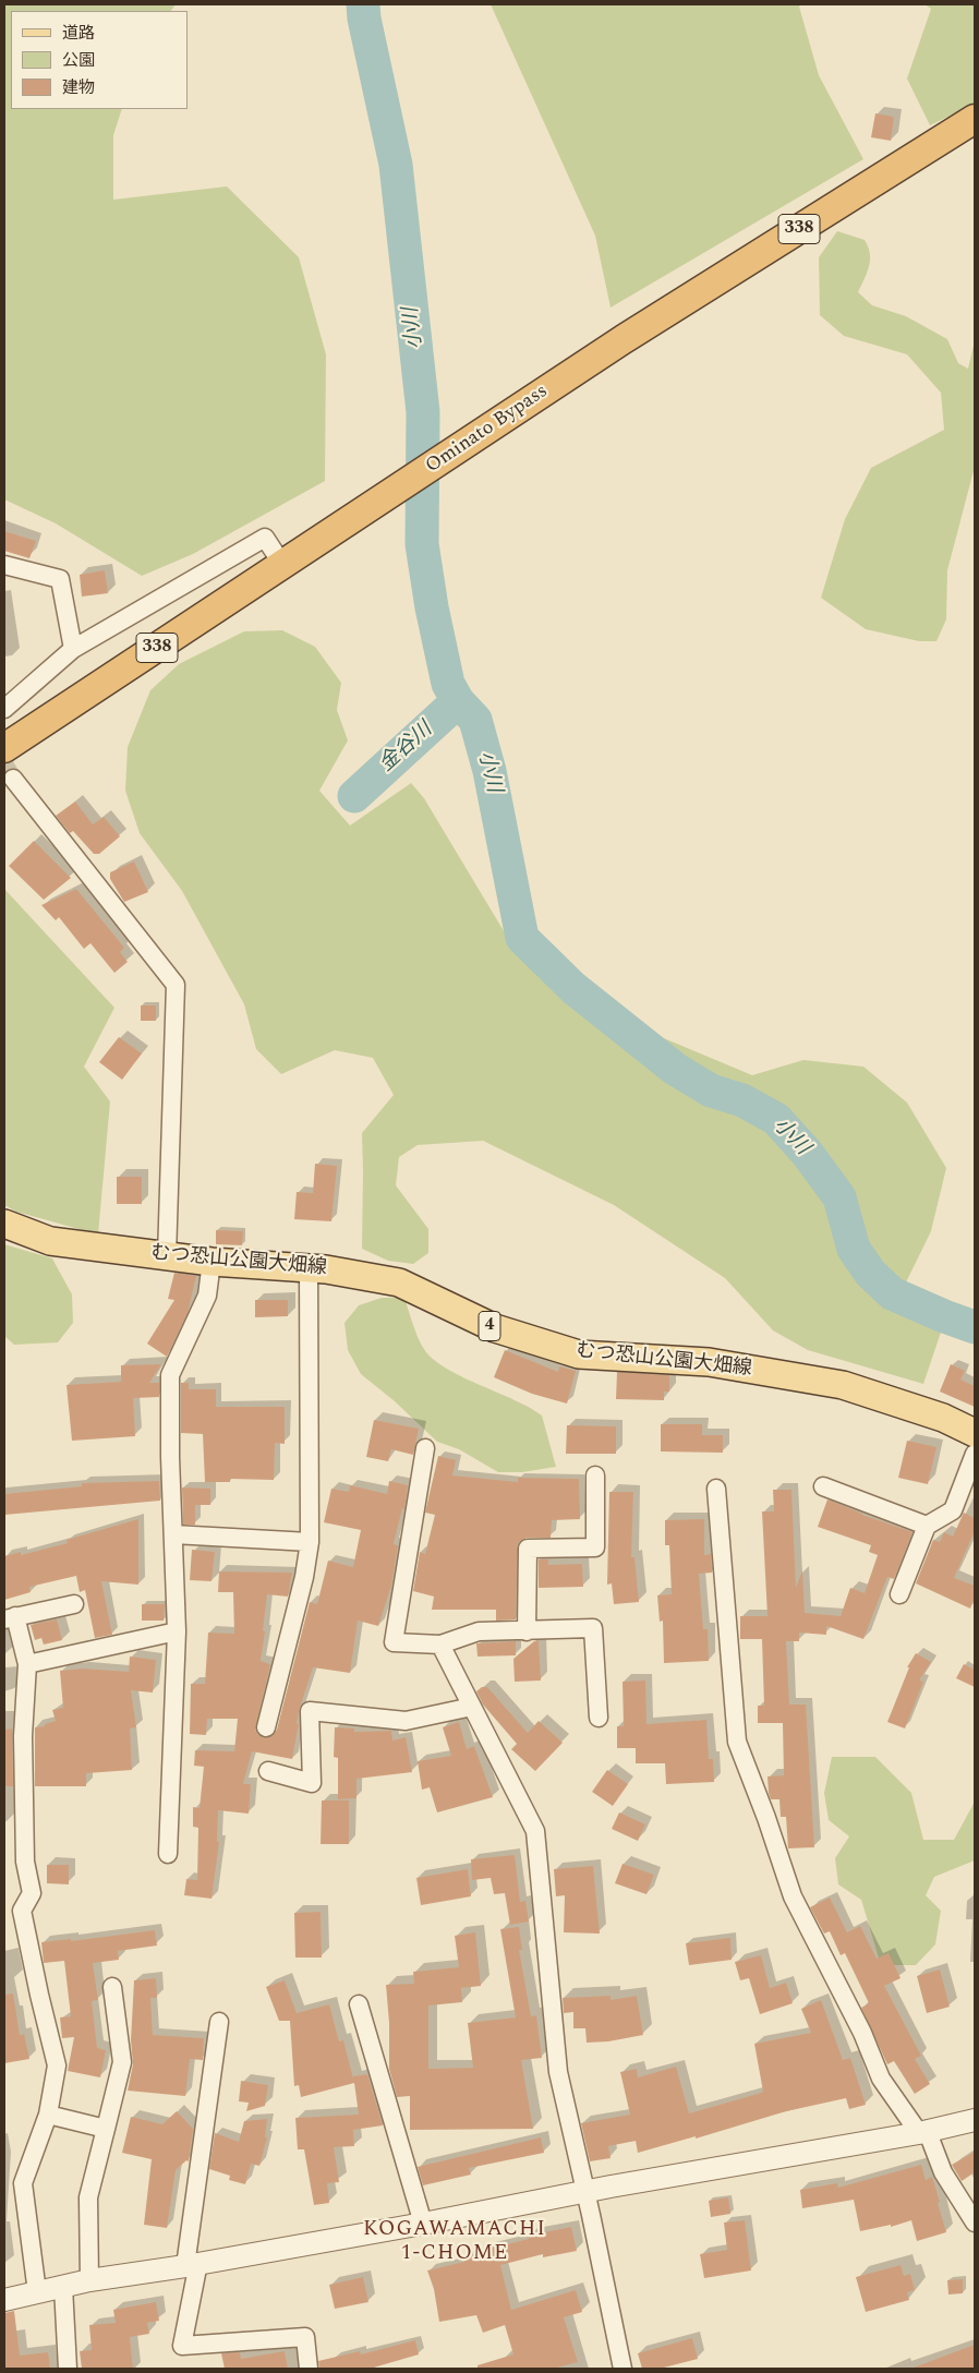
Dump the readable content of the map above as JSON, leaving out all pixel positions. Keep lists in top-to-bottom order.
{
  "streets": {
    "highway": ["338", "Ominato Bypass"],
    "main road": ["むつ恐山公園大畑線", "4"]
  },
  "districts": ["KOGAWAMACHI 1-CHOME"],
  "water": ["小川", "金谷川"],
  "legend": ["道路", "公園", "建物"]
}
